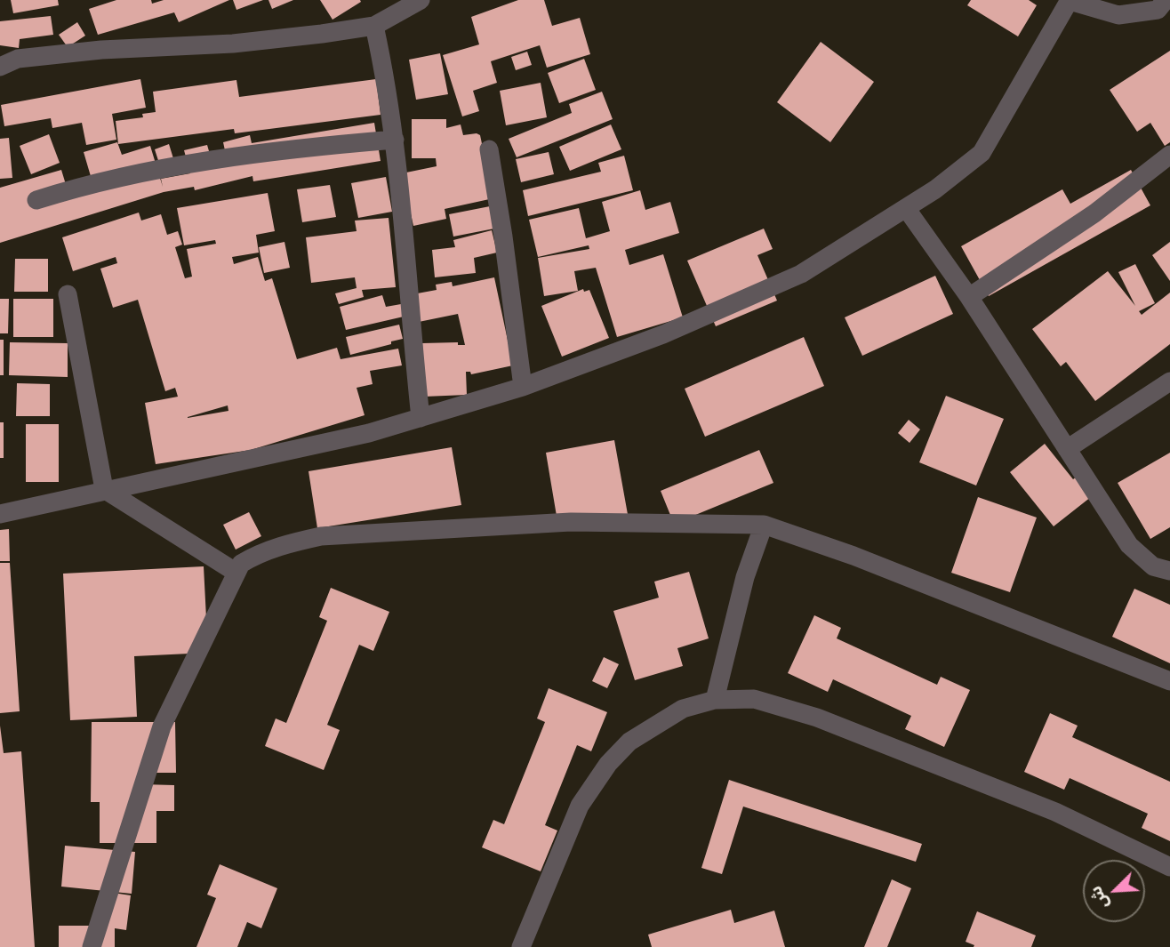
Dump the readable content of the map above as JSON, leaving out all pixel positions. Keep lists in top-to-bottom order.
{
  "north": "bottom left"
}
